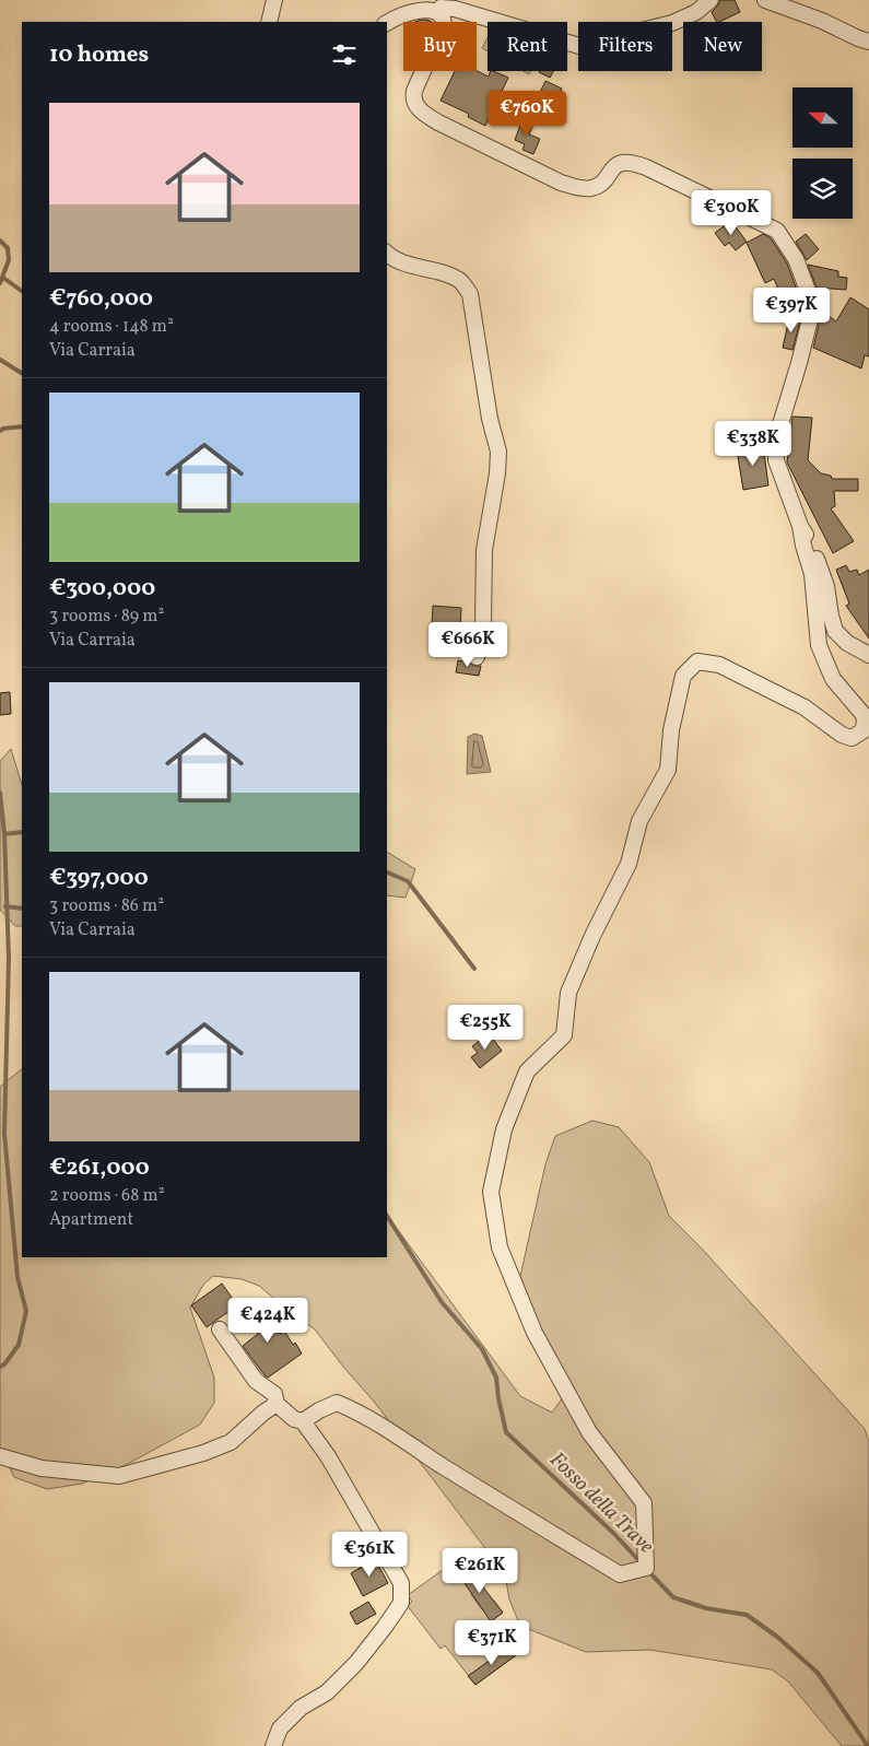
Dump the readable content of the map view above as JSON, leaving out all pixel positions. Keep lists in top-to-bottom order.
{
  "water": ["Fosso della Trave"],
  "north": "left",
  "page": {
    "chip": [
      "Buy",
      "Rent",
      "Filters",
      "New"
    ],
    "heading": "10 homes",
    "list": [
      {
        "name": "€760,000",
        "note": "4 rooms · 148 m² · Via Carraia"
      },
      {
        "name": "€300,000",
        "note": "3 rooms · 89 m² · Via Carraia"
      },
      {
        "name": "€397,000",
        "note": "3 rooms · 86 m² · Via Carraia"
      },
      {
        "name": "€261,000",
        "note": "2 rooms · 68 m² · Apartment"
      }
    ],
    "price": [
      "€760K",
      "€300K",
      "€397K",
      "€338K",
      "€666K",
      "€255K",
      "€424K",
      "€361K",
      "€261K",
      "€371K"
    ]
  }
}
